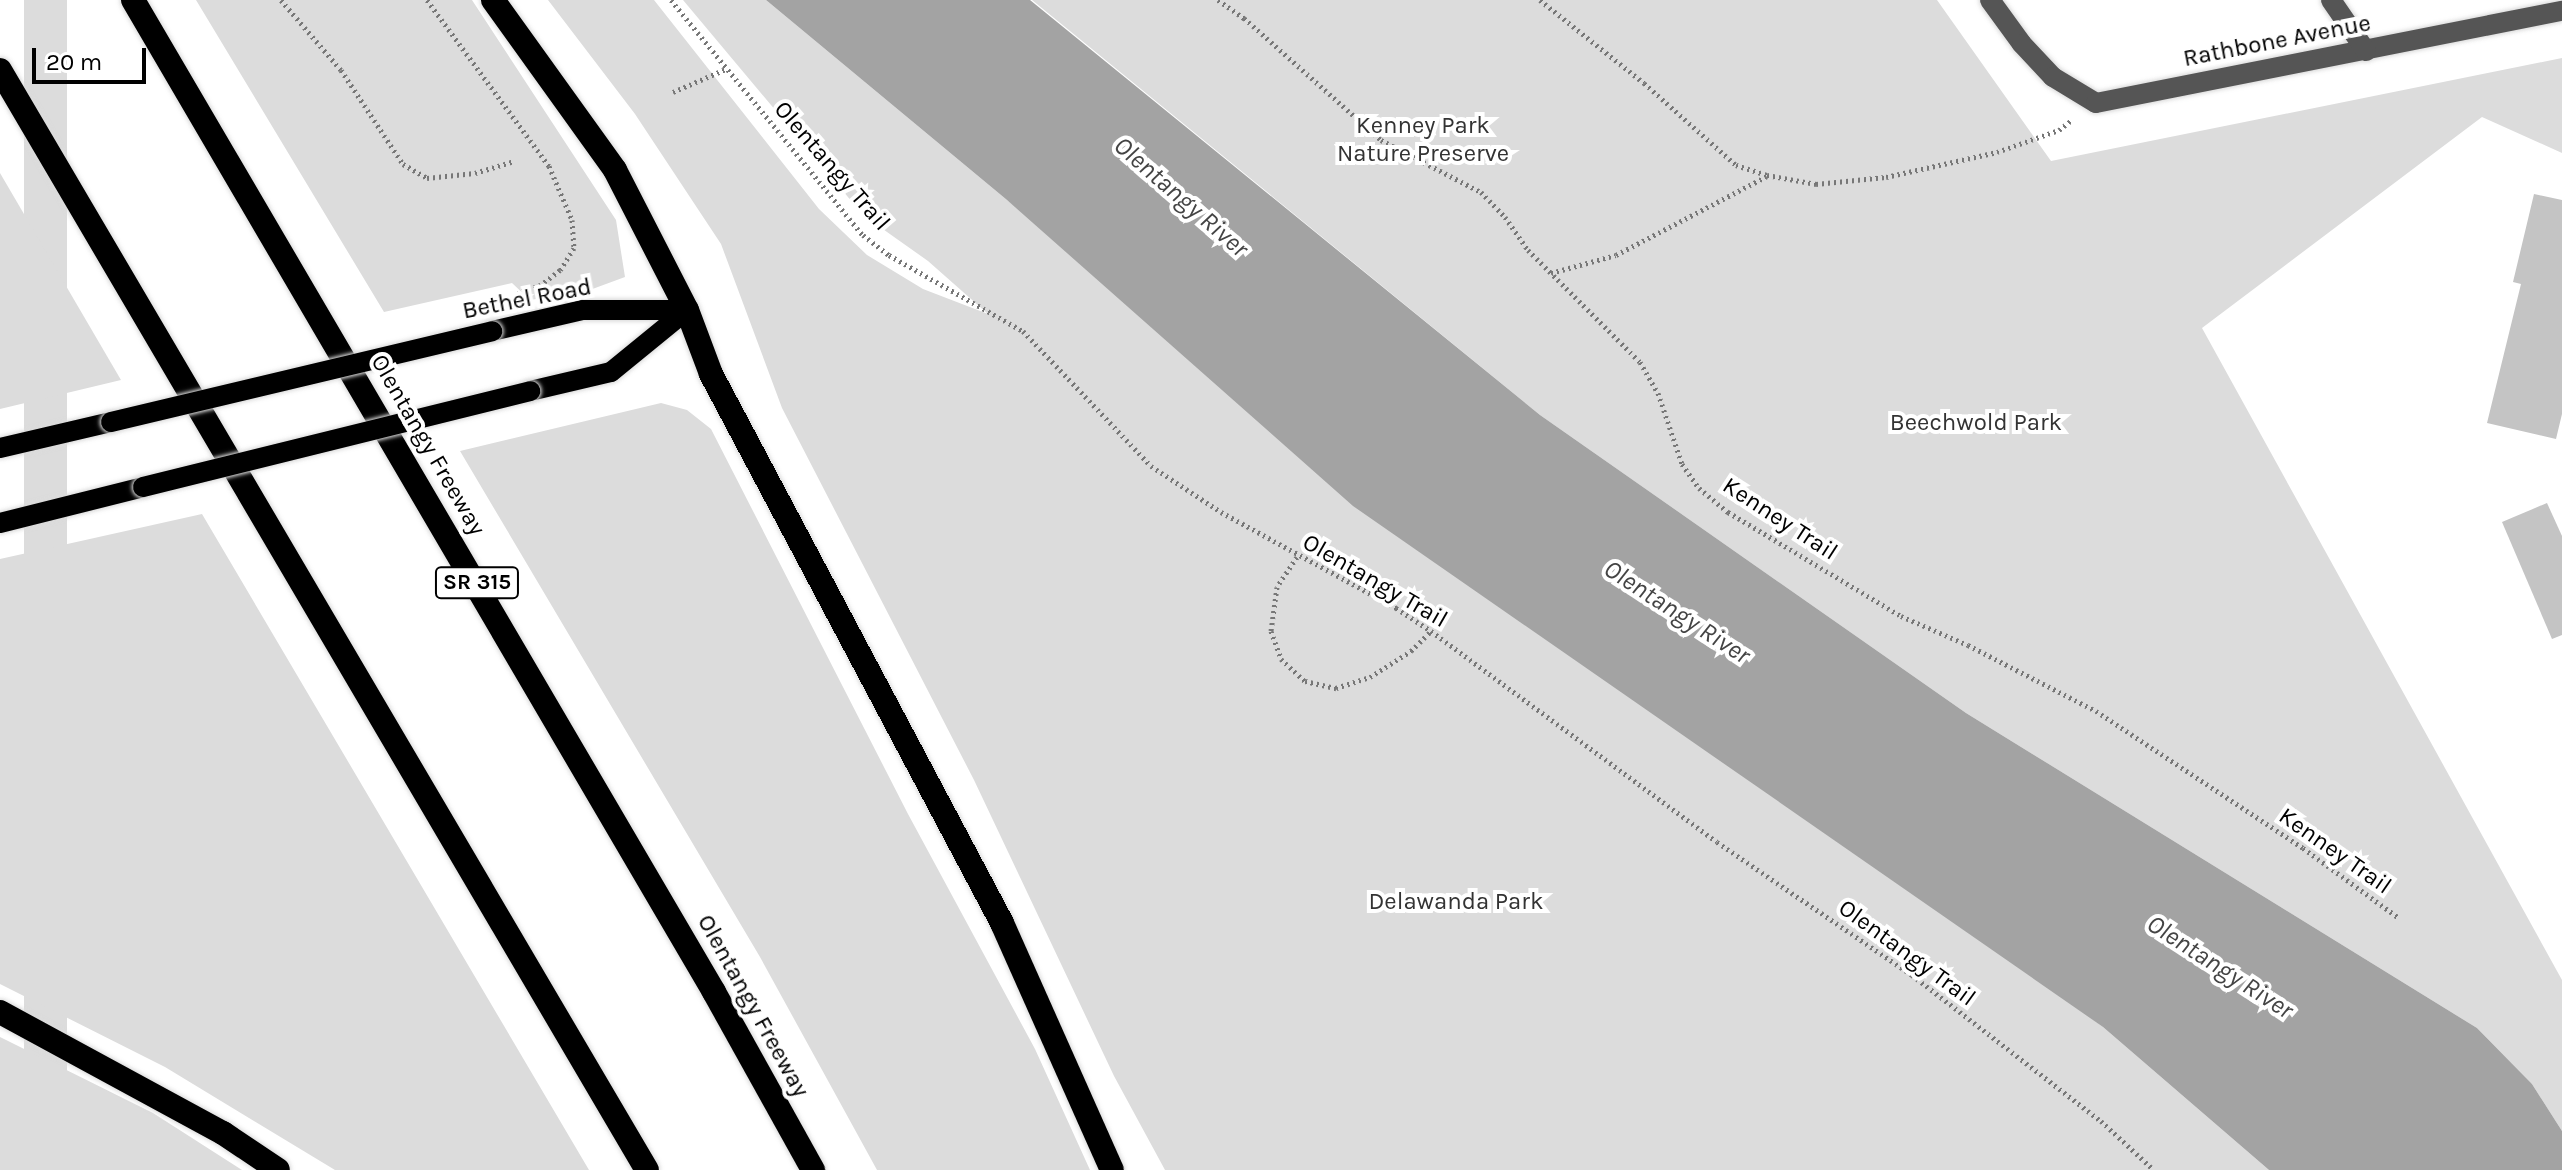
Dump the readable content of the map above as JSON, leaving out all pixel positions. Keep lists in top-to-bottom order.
{
  "streets": {
    "highway": ["Olentangy Freeway", "SR 315"],
    "main road": ["Bethel Road"],
    "street": ["Rathbone Avenue"],
    "path": ["Olentangy Trail", "Kenney Trail"]
  },
  "water": ["Olentangy River"],
  "parks": ["Kenney Park Nature Preserve", "Beechwold Park", "Delawanda Park"],
  "scale_bar": "20 m"
}
